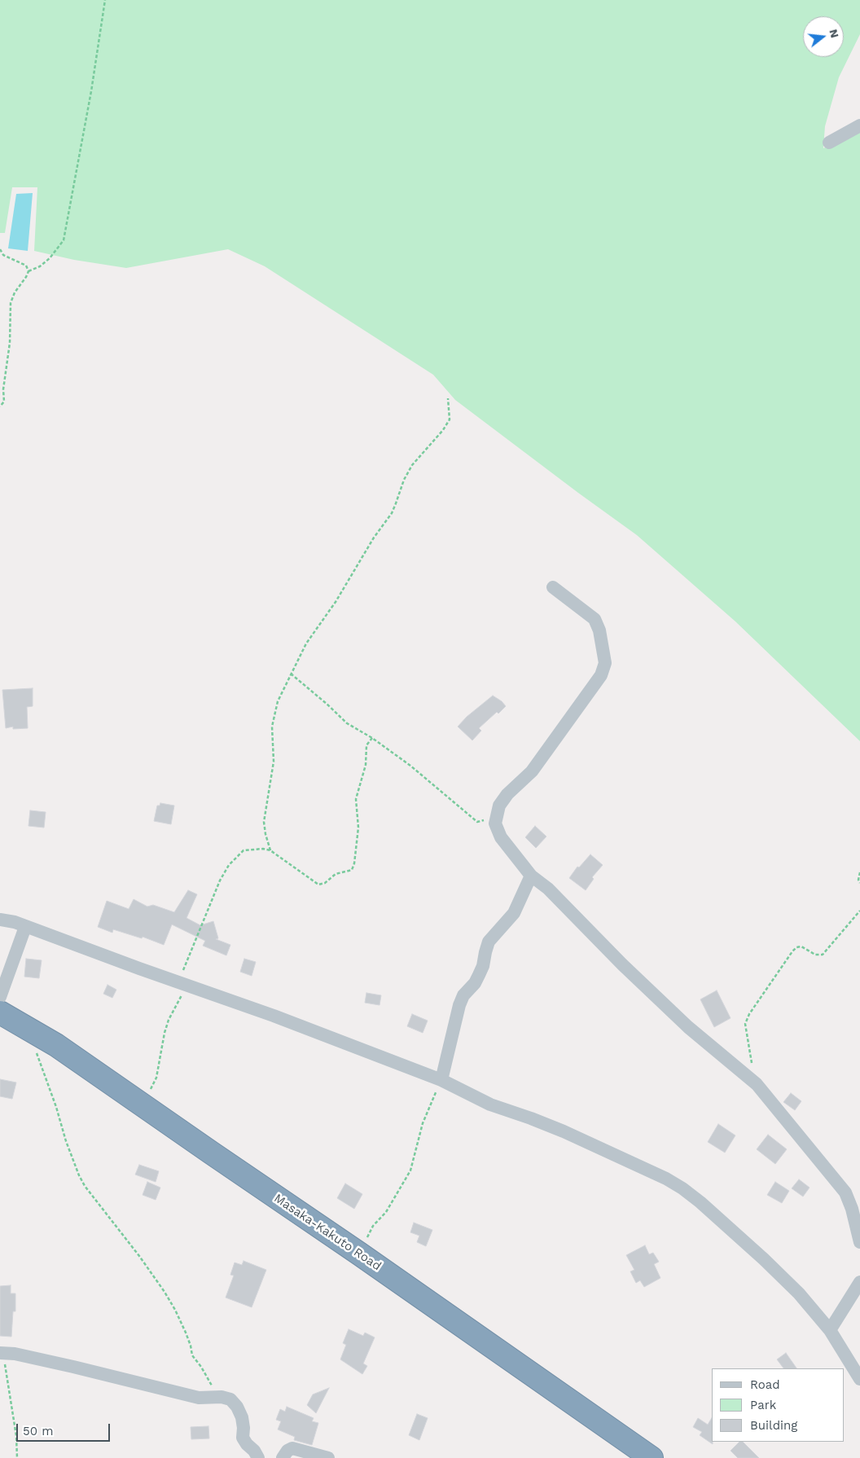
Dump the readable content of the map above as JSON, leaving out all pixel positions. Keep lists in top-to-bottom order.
{
  "streets": {
    "highway": ["Masaka-Kakuto Road"]
  },
  "legend": ["Road", "Park", "Building"],
  "scale_bar": "50 m",
  "north": "right"
}
